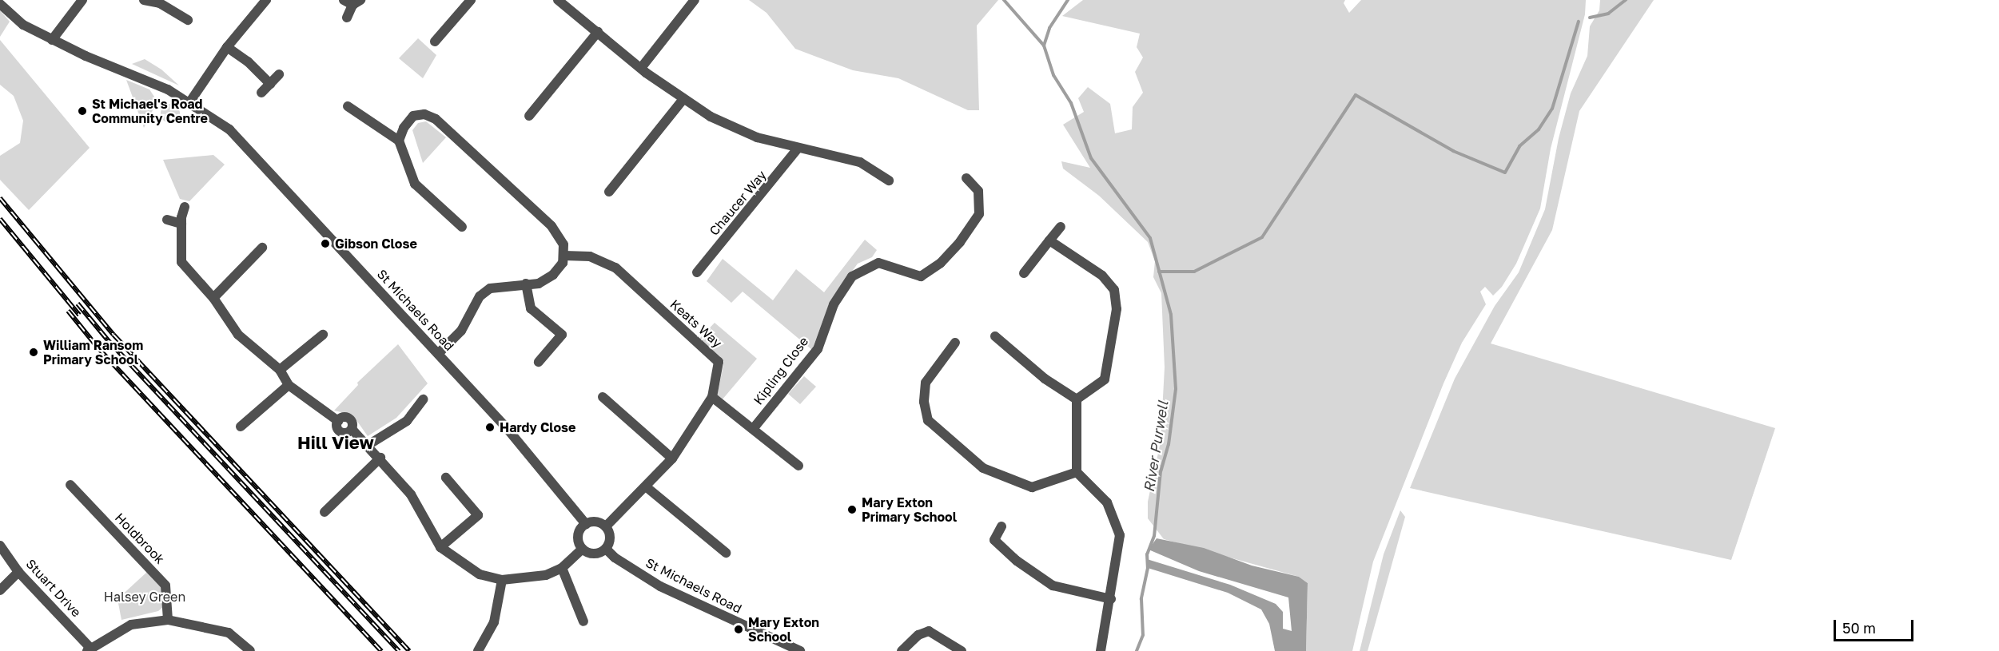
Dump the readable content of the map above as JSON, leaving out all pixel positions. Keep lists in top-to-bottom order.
{
  "streets": {
    "street": [
      "Chaucer Way",
      "St Michaels Road",
      "Keats Way",
      "Kipling Close",
      "Holdbrook",
      "Stuart Drive"
    ]
  },
  "crossings": [
    ["St Michaels Road", "Keats Way"]
  ],
  "districts": ["Hill View"],
  "water": ["River Purwell"],
  "parks": ["Halsey Green"],
  "places": [
    "St Michael's Road Community Centre",
    "Gibson Close",
    "William Ransom Primary School",
    "Hardy Close",
    "Mary Exton Primary School",
    "Mary Exton School"
  ],
  "scale_bar": "50 m"
}
